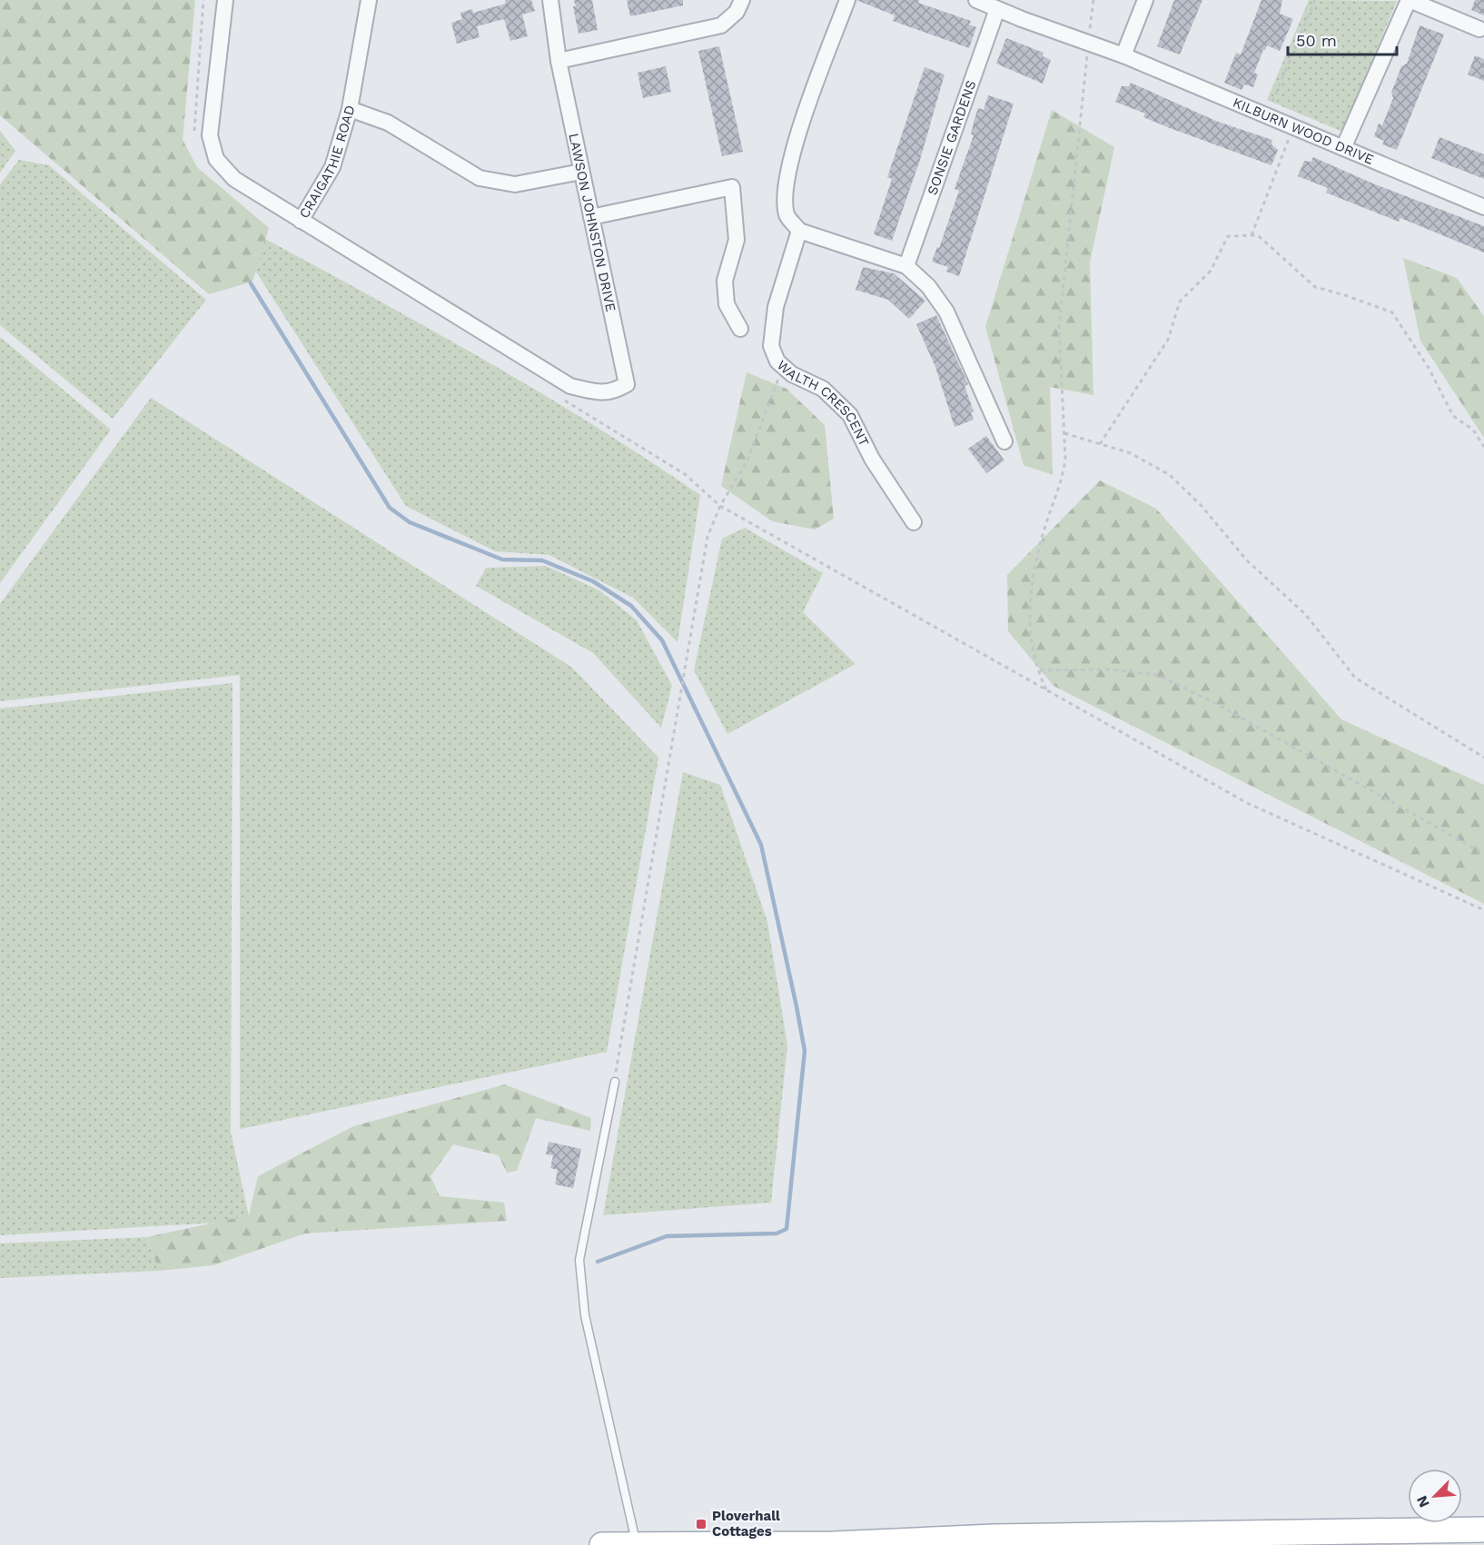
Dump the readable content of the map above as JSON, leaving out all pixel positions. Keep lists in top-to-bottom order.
{
  "streets": {
    "street": [
      "KILBURN WOOD DRIVE",
      "SONSIE GARDENS",
      "CRAIGATHIE ROAD",
      "LAWSON JOHNSTON DRIVE",
      "WALTH CRESCENT"
    ]
  },
  "crossings": [
    ["KILBURN WOOD DRIVE", "SONSIE GARDENS"],
    ["CRAIGATHIE ROAD", "LAWSON JOHNSTON DRIVE"]
  ],
  "places": {
    "transit": ["Ploverhall Cottages"]
  },
  "scale_bar": "50 m",
  "north": "bottom left"
}
